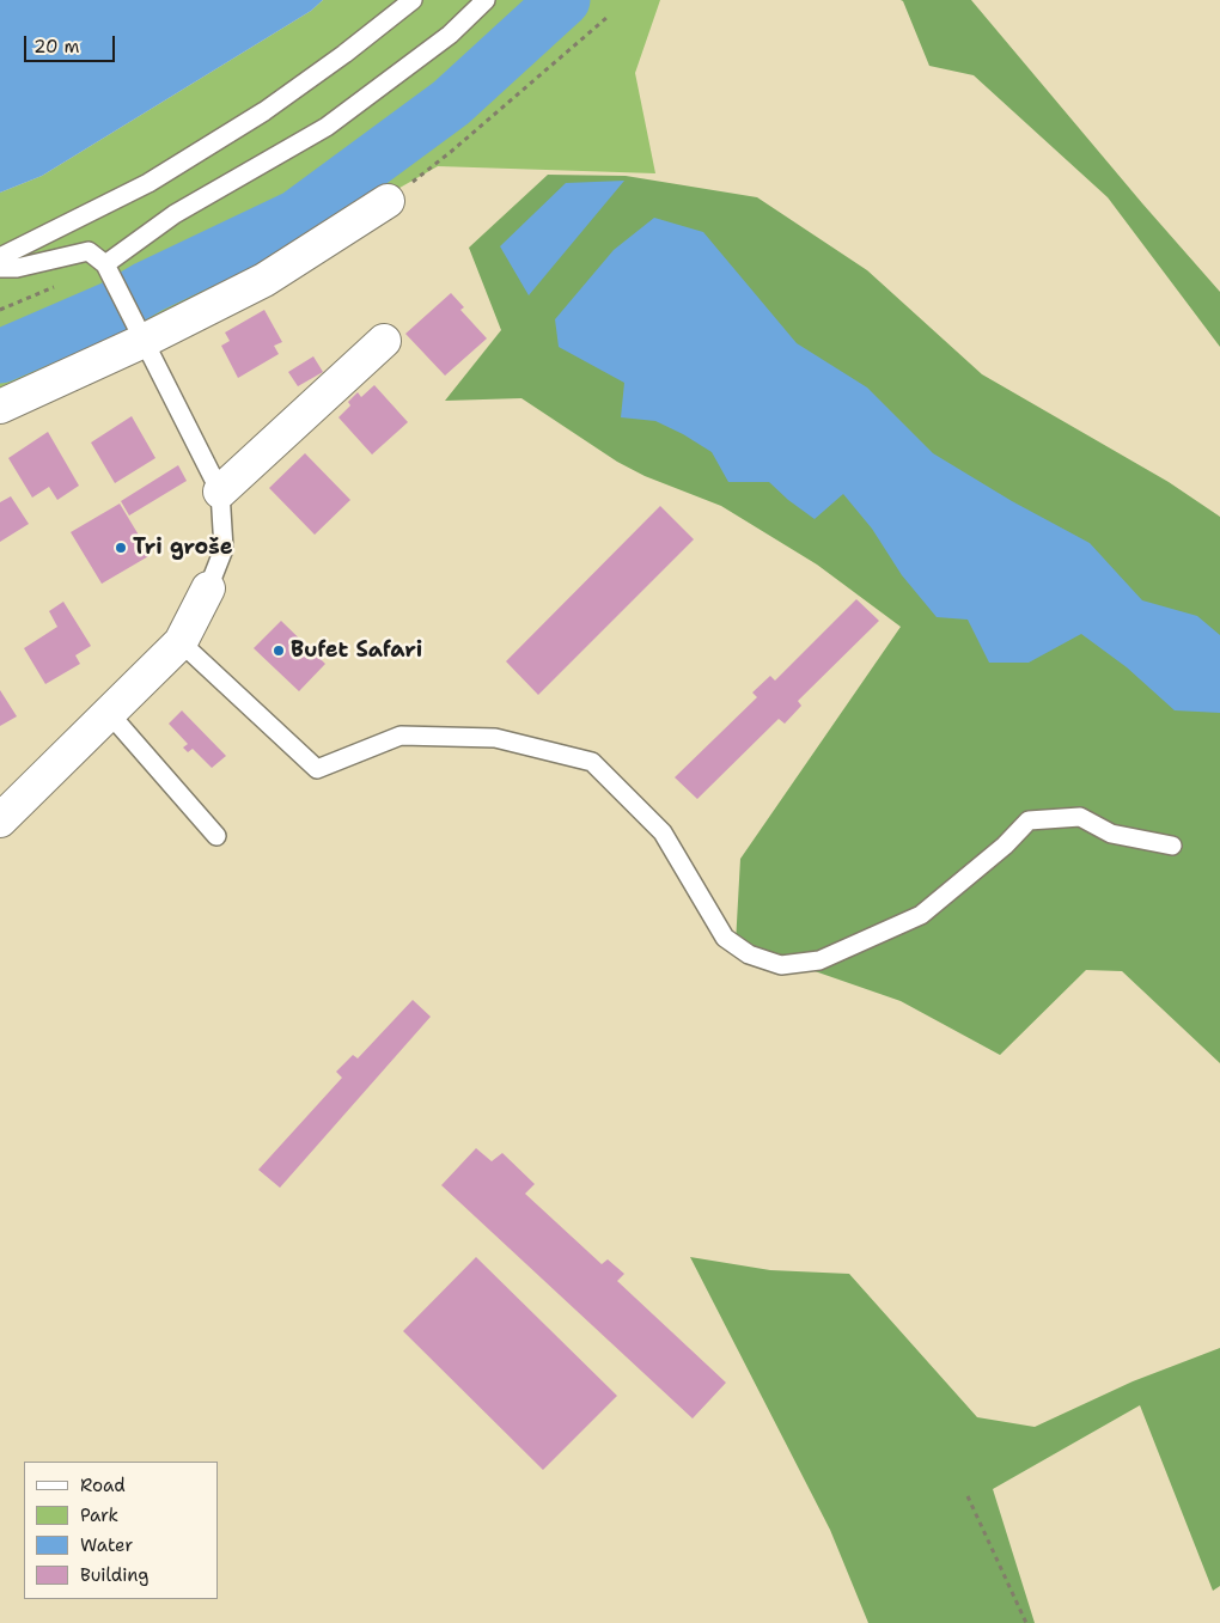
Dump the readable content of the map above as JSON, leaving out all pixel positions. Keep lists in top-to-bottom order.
{
  "places": ["Tri groše", "Bufet Safari"],
  "legend": [
    "Road",
    "Park",
    "Water",
    "Building"
  ],
  "scale_bar": "20 m"
}
